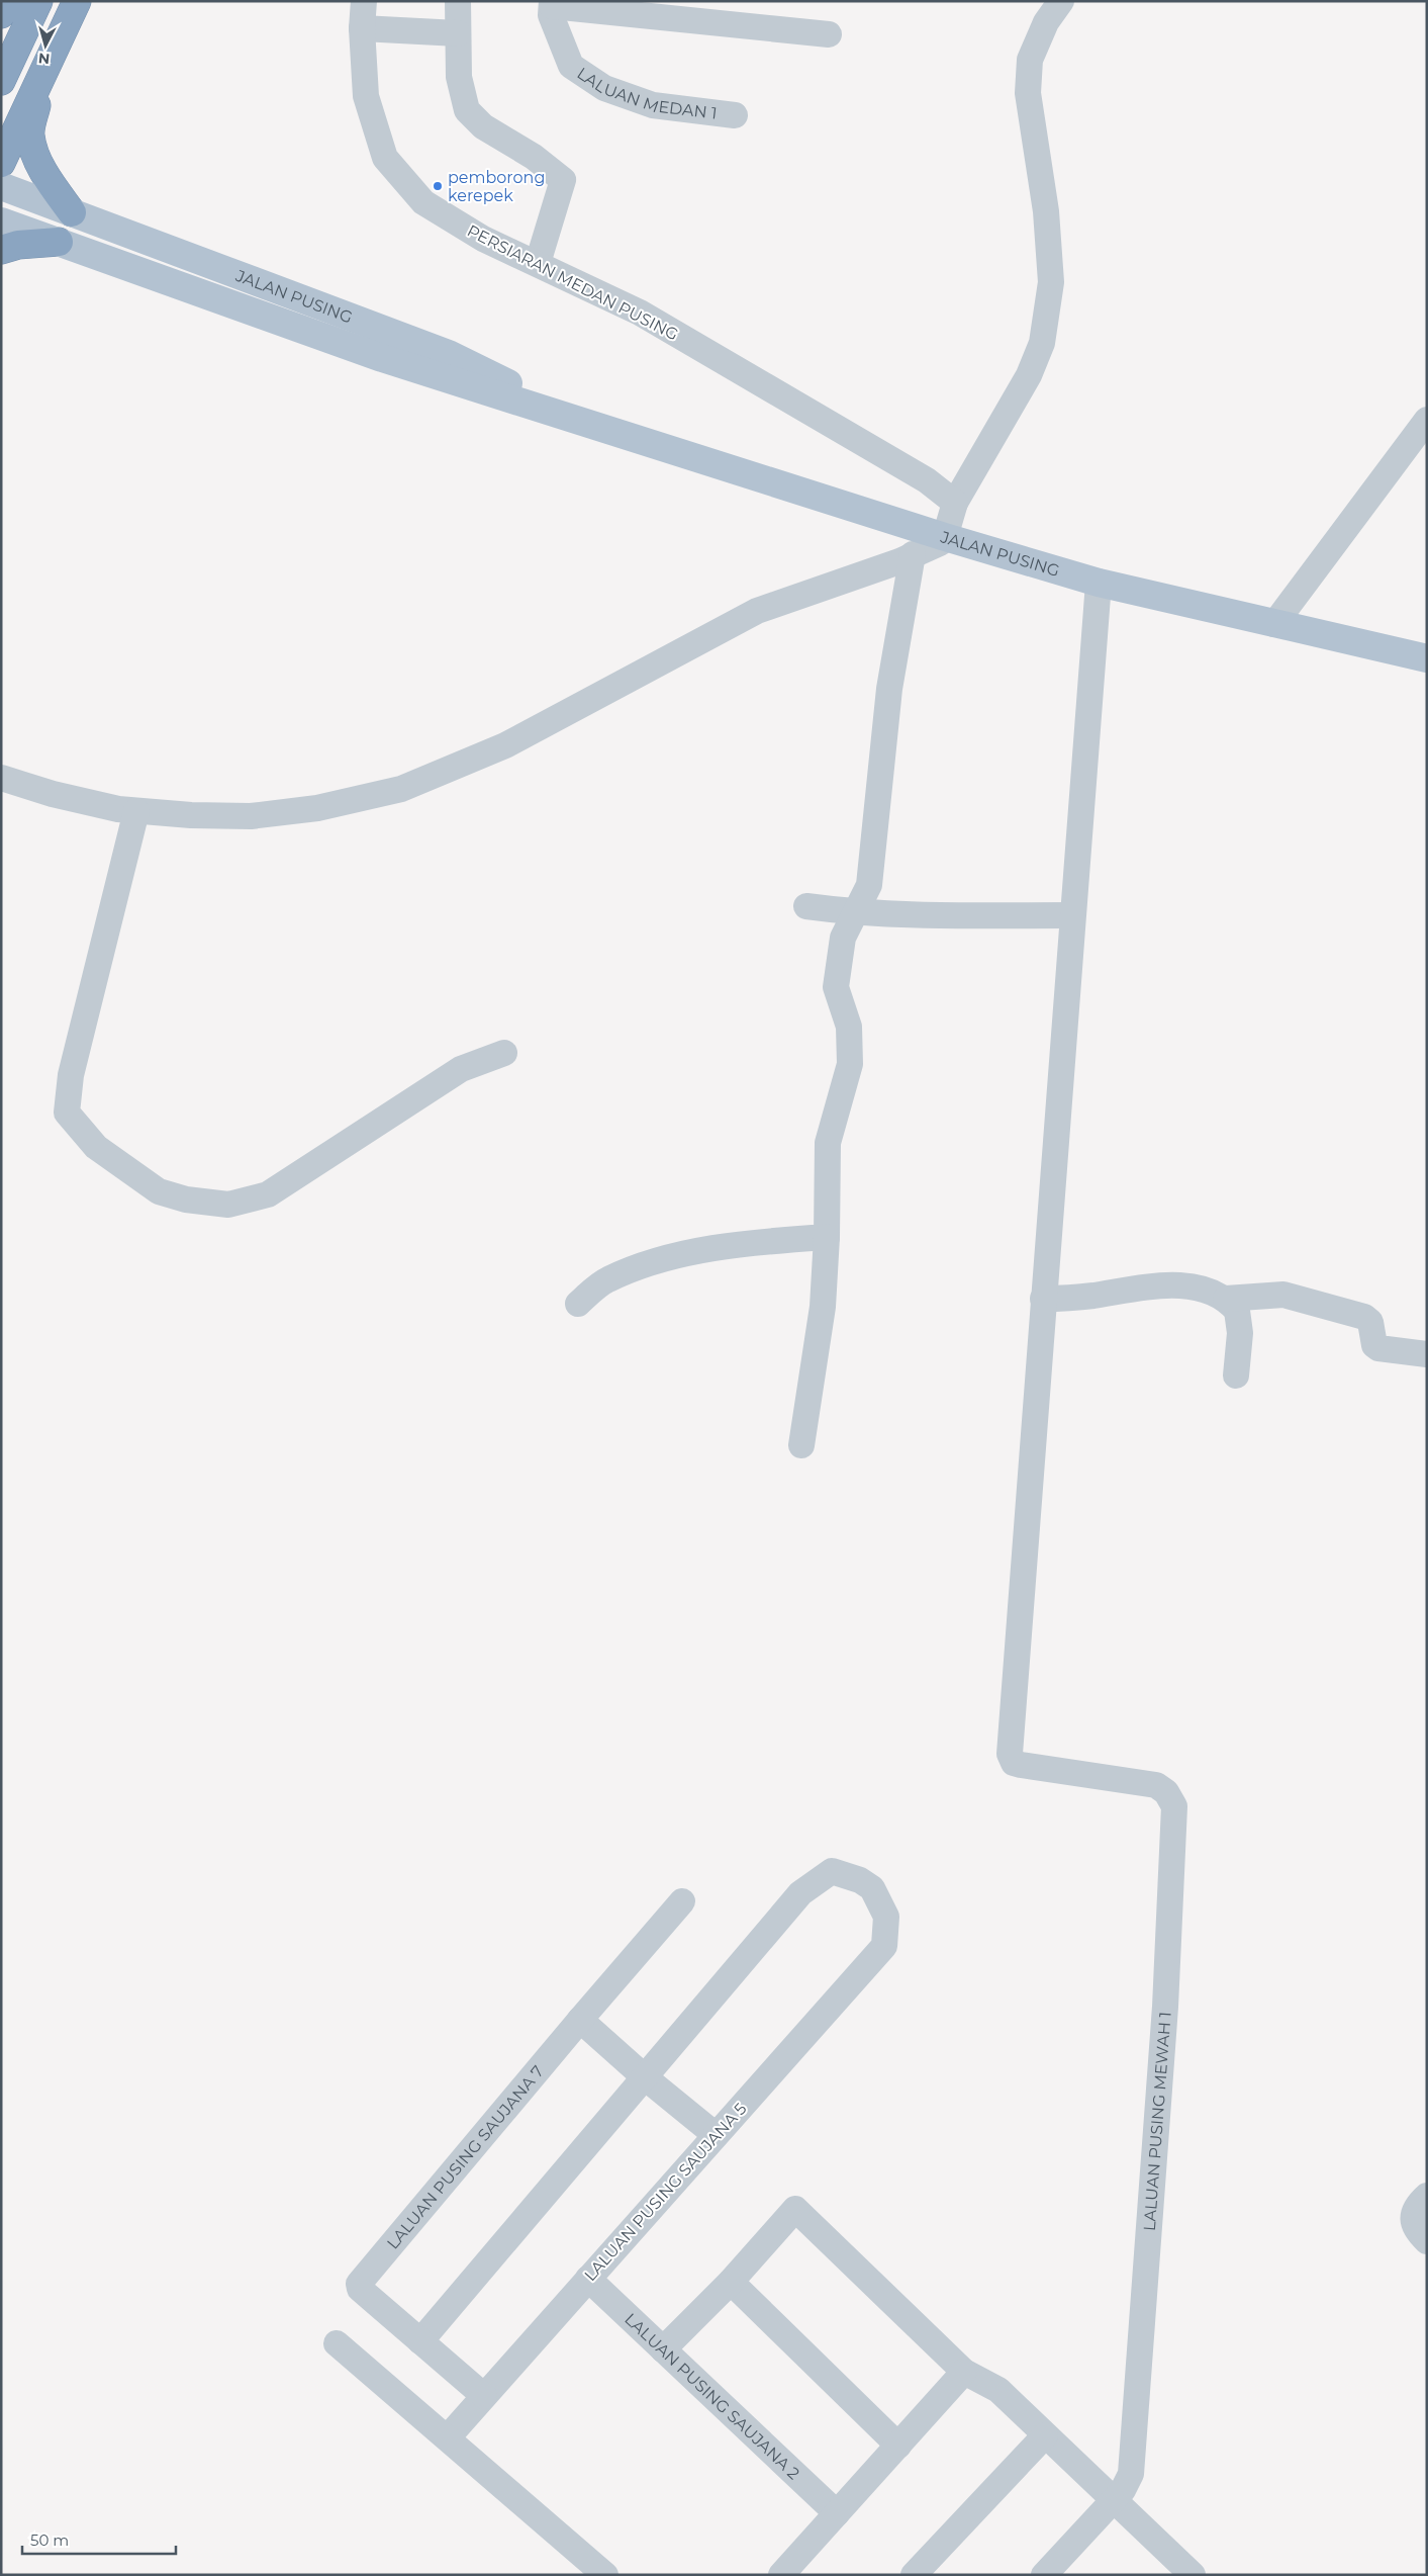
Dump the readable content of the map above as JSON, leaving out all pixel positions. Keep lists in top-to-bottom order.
{
  "streets": {
    "main road": ["JALAN PUSING"],
    "street": [
      "LALUAN MEDAN 1",
      "PERSIARAN MEDAN PUSING",
      "LALUAN PUSING MEWAH 1",
      "LALUAN PUSING SAUJANA 7",
      "LALUAN PUSING SAUJANA 5",
      "LALUAN PUSING SAUJANA 2"
    ]
  },
  "crossings": [
    ["LALUAN PUSING SAUJANA 7", "LALUAN PUSING SAUJANA 5"],
    ["LALUAN PUSING SAUJANA 5", "LALUAN PUSING SAUJANA 2"]
  ],
  "places": ["pemborong kerepek"],
  "scale_bar": "50 m",
  "north": "bottom"
}
